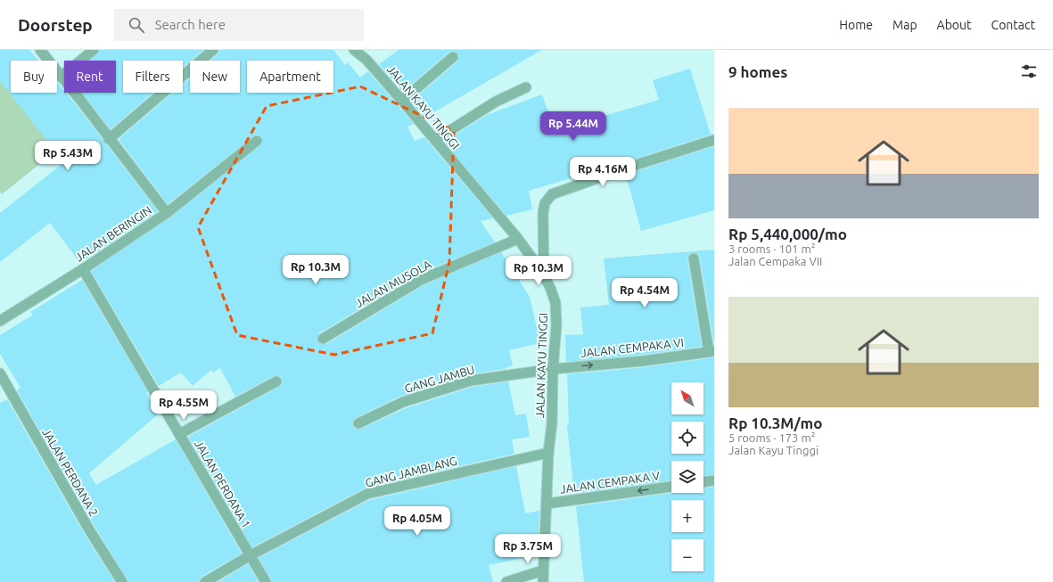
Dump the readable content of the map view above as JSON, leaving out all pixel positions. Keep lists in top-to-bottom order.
{
  "streets": {
    "street": [
      "JALAN KAYU TINGGI",
      "JALAN BERINGIN",
      "JALAN MUSOLA",
      "JALAN CEMPAKA VI",
      "GANG JAMBU",
      "GANG JAMBLANG",
      "JALAN PERDANA 2",
      "JALAN CEMPAKA V",
      "JALAN PERDANA 1"
    ]
  },
  "crossings": [
    ["JALAN KAYU TINGGI", "JALAN MUSOLA"],
    ["JALAN KAYU TINGGI", "JALAN CEMPAKA VI"],
    ["JALAN KAYU TINGGI", "GANG JAMBU"],
    ["JALAN KAYU TINGGI", "GANG JAMBLANG"],
    ["JALAN KAYU TINGGI", "JALAN CEMPAKA V"],
    ["JALAN BERINGIN", "JALAN PERDANA 1"],
    ["JALAN CEMPAKA VI", "GANG JAMBU"],
    ["GANG JAMBLANG", "JALAN PERDANA 1"]
  ],
  "one_way": ["JALAN CEMPAKA VI", "JALAN CEMPAKA V"],
  "north": "top left",
  "page": {
    "header": "Doorstep",
    "search": "Search here",
    "nav": [
      "Home",
      "Map",
      "About",
      "Contact"
    ],
    "heading": "9 homes",
    "chip": [
      "Buy",
      "Rent",
      "Filters",
      "New",
      "Apartment"
    ],
    "list": [
      {
        "name": "Rp 5,440,000/mo",
        "note": "3 rooms · 101 m² · Jalan Cempaka VII"
      },
      {
        "name": "Rp 10.3M/mo",
        "note": "5 rooms · 173 m² · Jalan Kayu Tinggi"
      }
    ],
    "price": [
      "Rp 5.44M",
      "Rp 5.43M",
      "Rp 4.16M",
      "Rp 10.3M",
      "Rp 10.3M",
      "Rp 4.54M",
      "Rp 4.55M",
      "Rp 4.05M",
      "Rp 3.75M"
    ],
    "map_buttons": ["+", "−"]
  }
}
